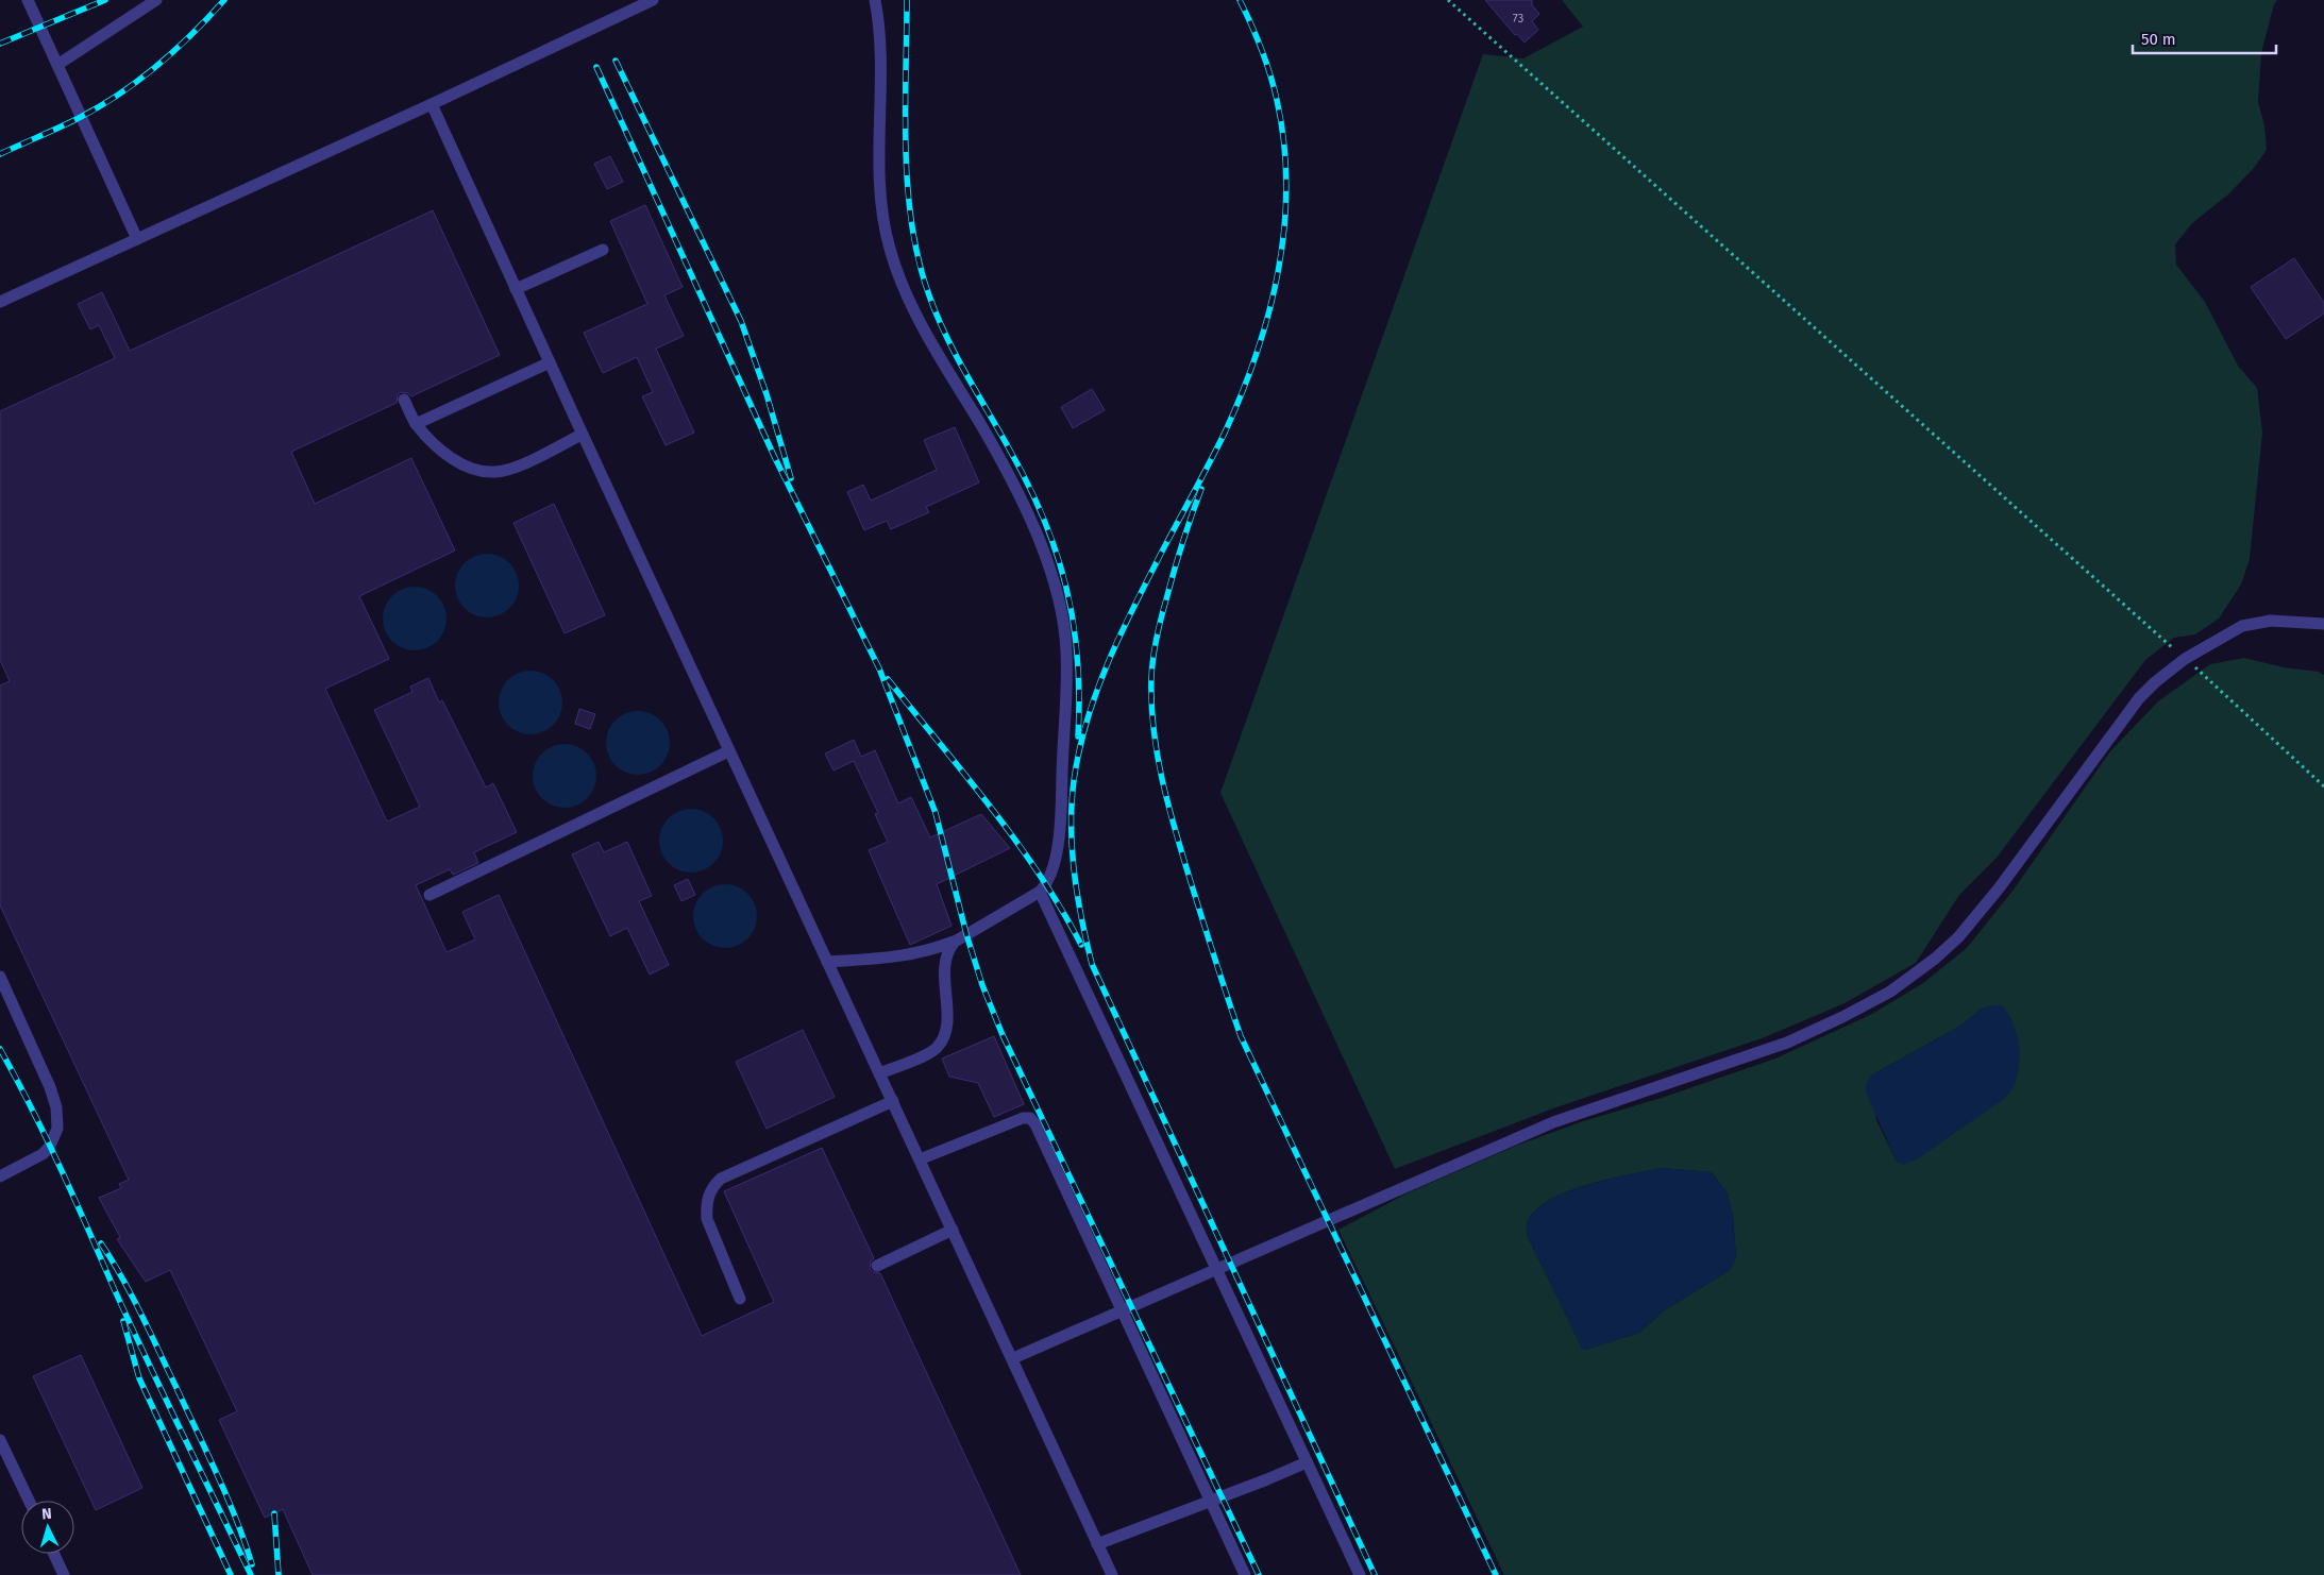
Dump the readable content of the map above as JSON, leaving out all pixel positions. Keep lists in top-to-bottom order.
{
  "house_numbers": ["73"],
  "scale_bar": "50 m",
  "north": "top"
}
